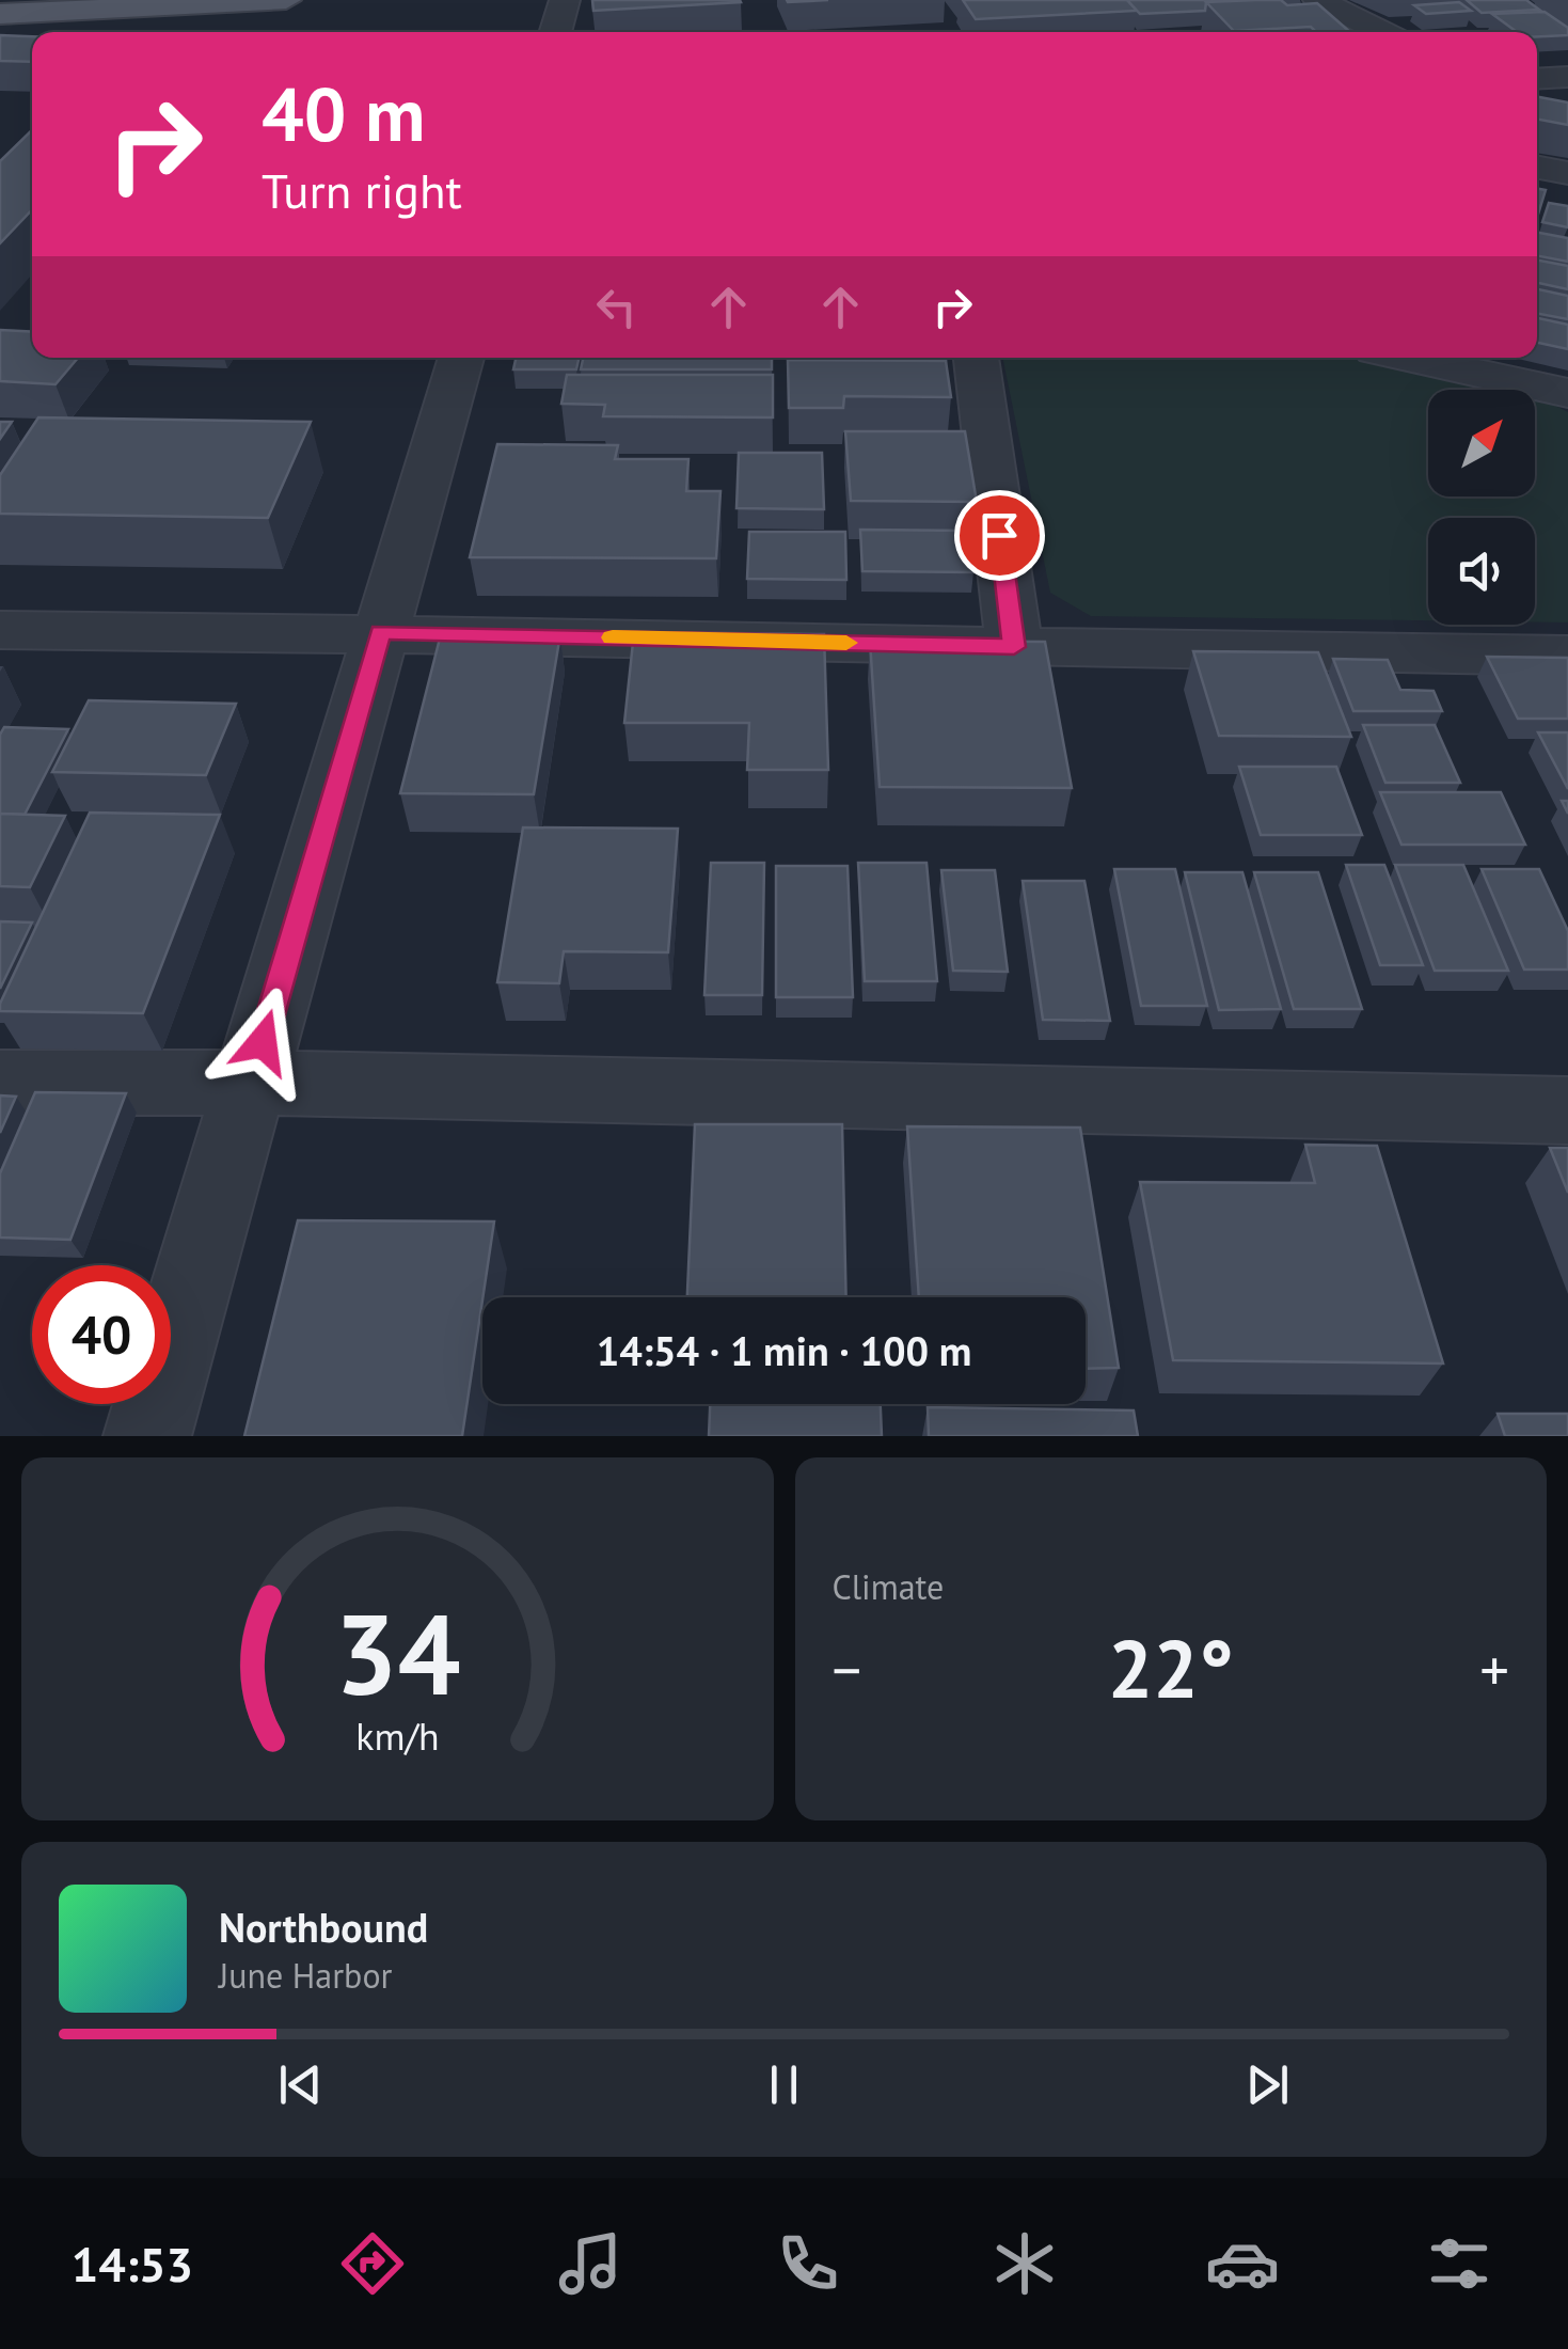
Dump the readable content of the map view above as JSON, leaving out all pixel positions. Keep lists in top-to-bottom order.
{
  "north": "top right",
  "page": {
    "turn": ["40 m", "Turn right"],
    "limit": "40",
    "trip": "14:54 · 1 min · 100 m",
    "tile": "Climate",
    "heat": ["−", "22°", "+"],
    "song": ["Northbound", "June Harbor"],
    "tabs": "14:53",
    "gauge": ["34", "km/h"]
  }
}
